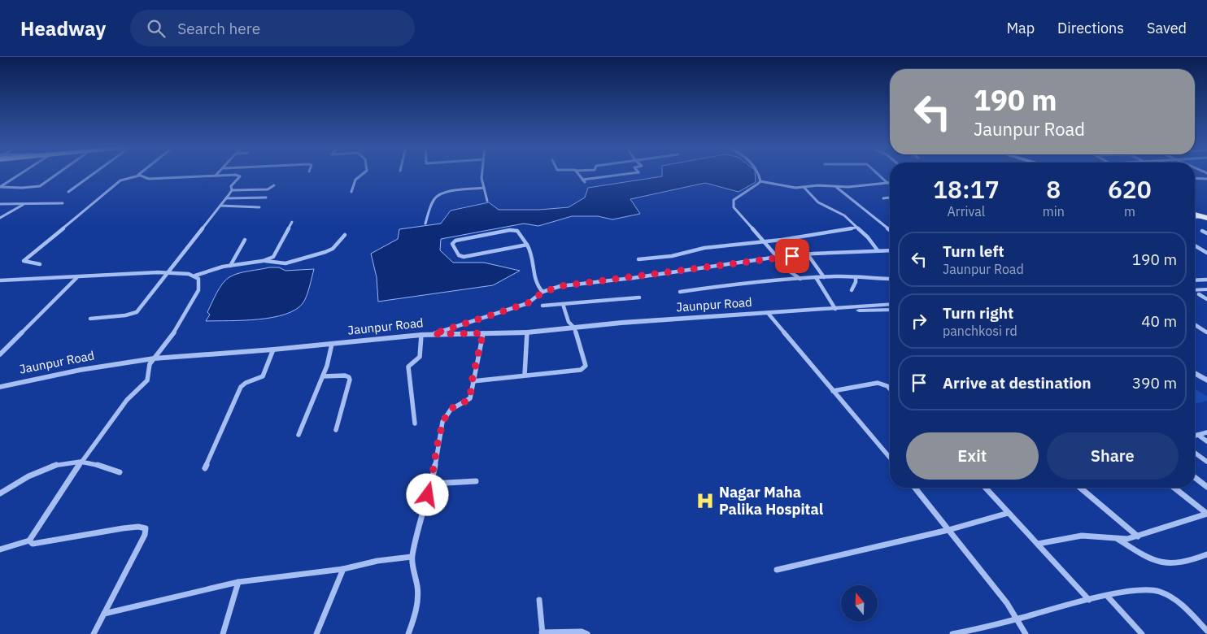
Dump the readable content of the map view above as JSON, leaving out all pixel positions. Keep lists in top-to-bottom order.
{
  "streets": {
    "street": ["Jaunpur Road"]
  },
  "places": {
    "hospital": ["Nagar Maha Palika Hospital"]
  },
  "north": "top",
  "page": {
    "header": "Headway",
    "search": "Search here",
    "nav": ["Map", "Directions", "Saved"],
    "turn": ["190 m", "Jaunpur Road"],
    "eta": [
      "18:17",
      "Arrival",
      "8",
      "min",
      "620",
      "m"
    ],
    "list": [
      {
        "name": "Turn left",
        "note": "Jaunpur Road",
        "value": "190 m"
      },
      {
        "name": "Turn right",
        "note": "panchkosi rd",
        "value": "40 m"
      },
      {
        "name": "Arrive at destination",
        "value": "390 m"
      }
    ],
    "buttons": ["Exit", "Share"]
  }
}
